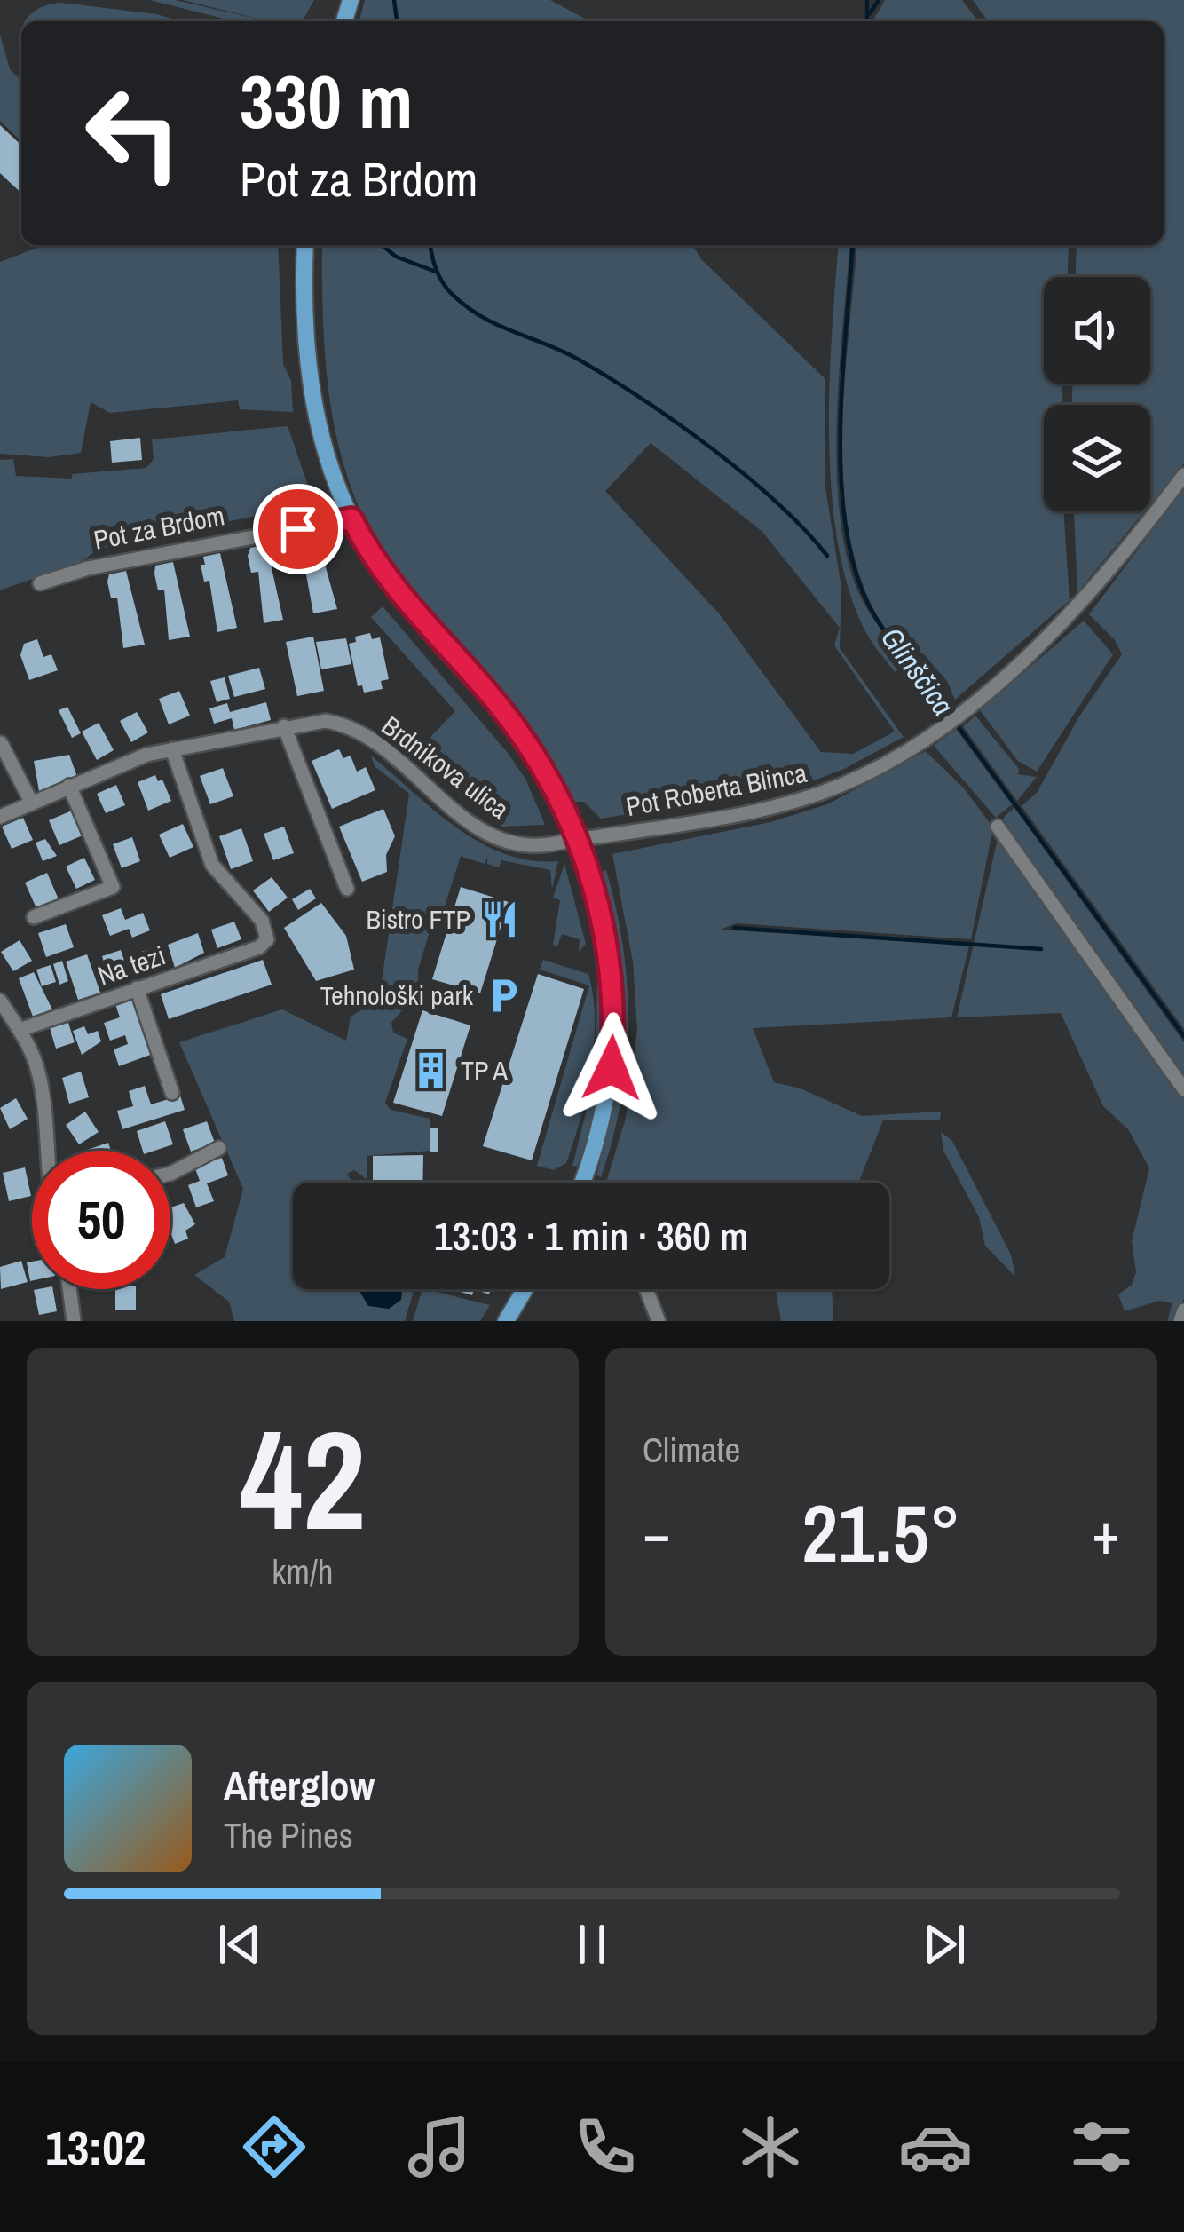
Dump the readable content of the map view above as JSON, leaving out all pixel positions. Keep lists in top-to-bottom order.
{
  "streets": {
    "street": [
      "Pot za Brdom",
      "Brdnikova ulica",
      "Pot Roberta Blinca",
      "Na tezi"
    ]
  },
  "crossings": [
    ["Brdnikova ulica", "Pot Roberta Blinca"],
    ["Brdnikova ulica", "Na tezi"]
  ],
  "water": ["Glinščica"],
  "places": {
    "restaurant": ["Bistro FTP"],
    "parking": ["Tehnološki park"],
    "building": ["TP A"]
  },
  "page": {
    "turn": ["330 m", "Pot za Brdom"],
    "limit": "50",
    "trip": "13:03 · 1 min · 360 m",
    "tile": [
      ["42", "km/h"],
      "Climate"
    ],
    "heat": ["−", "21.5°", "+"],
    "song": ["Afterglow", "The Pines"],
    "tabs": "13:02"
  }
}
